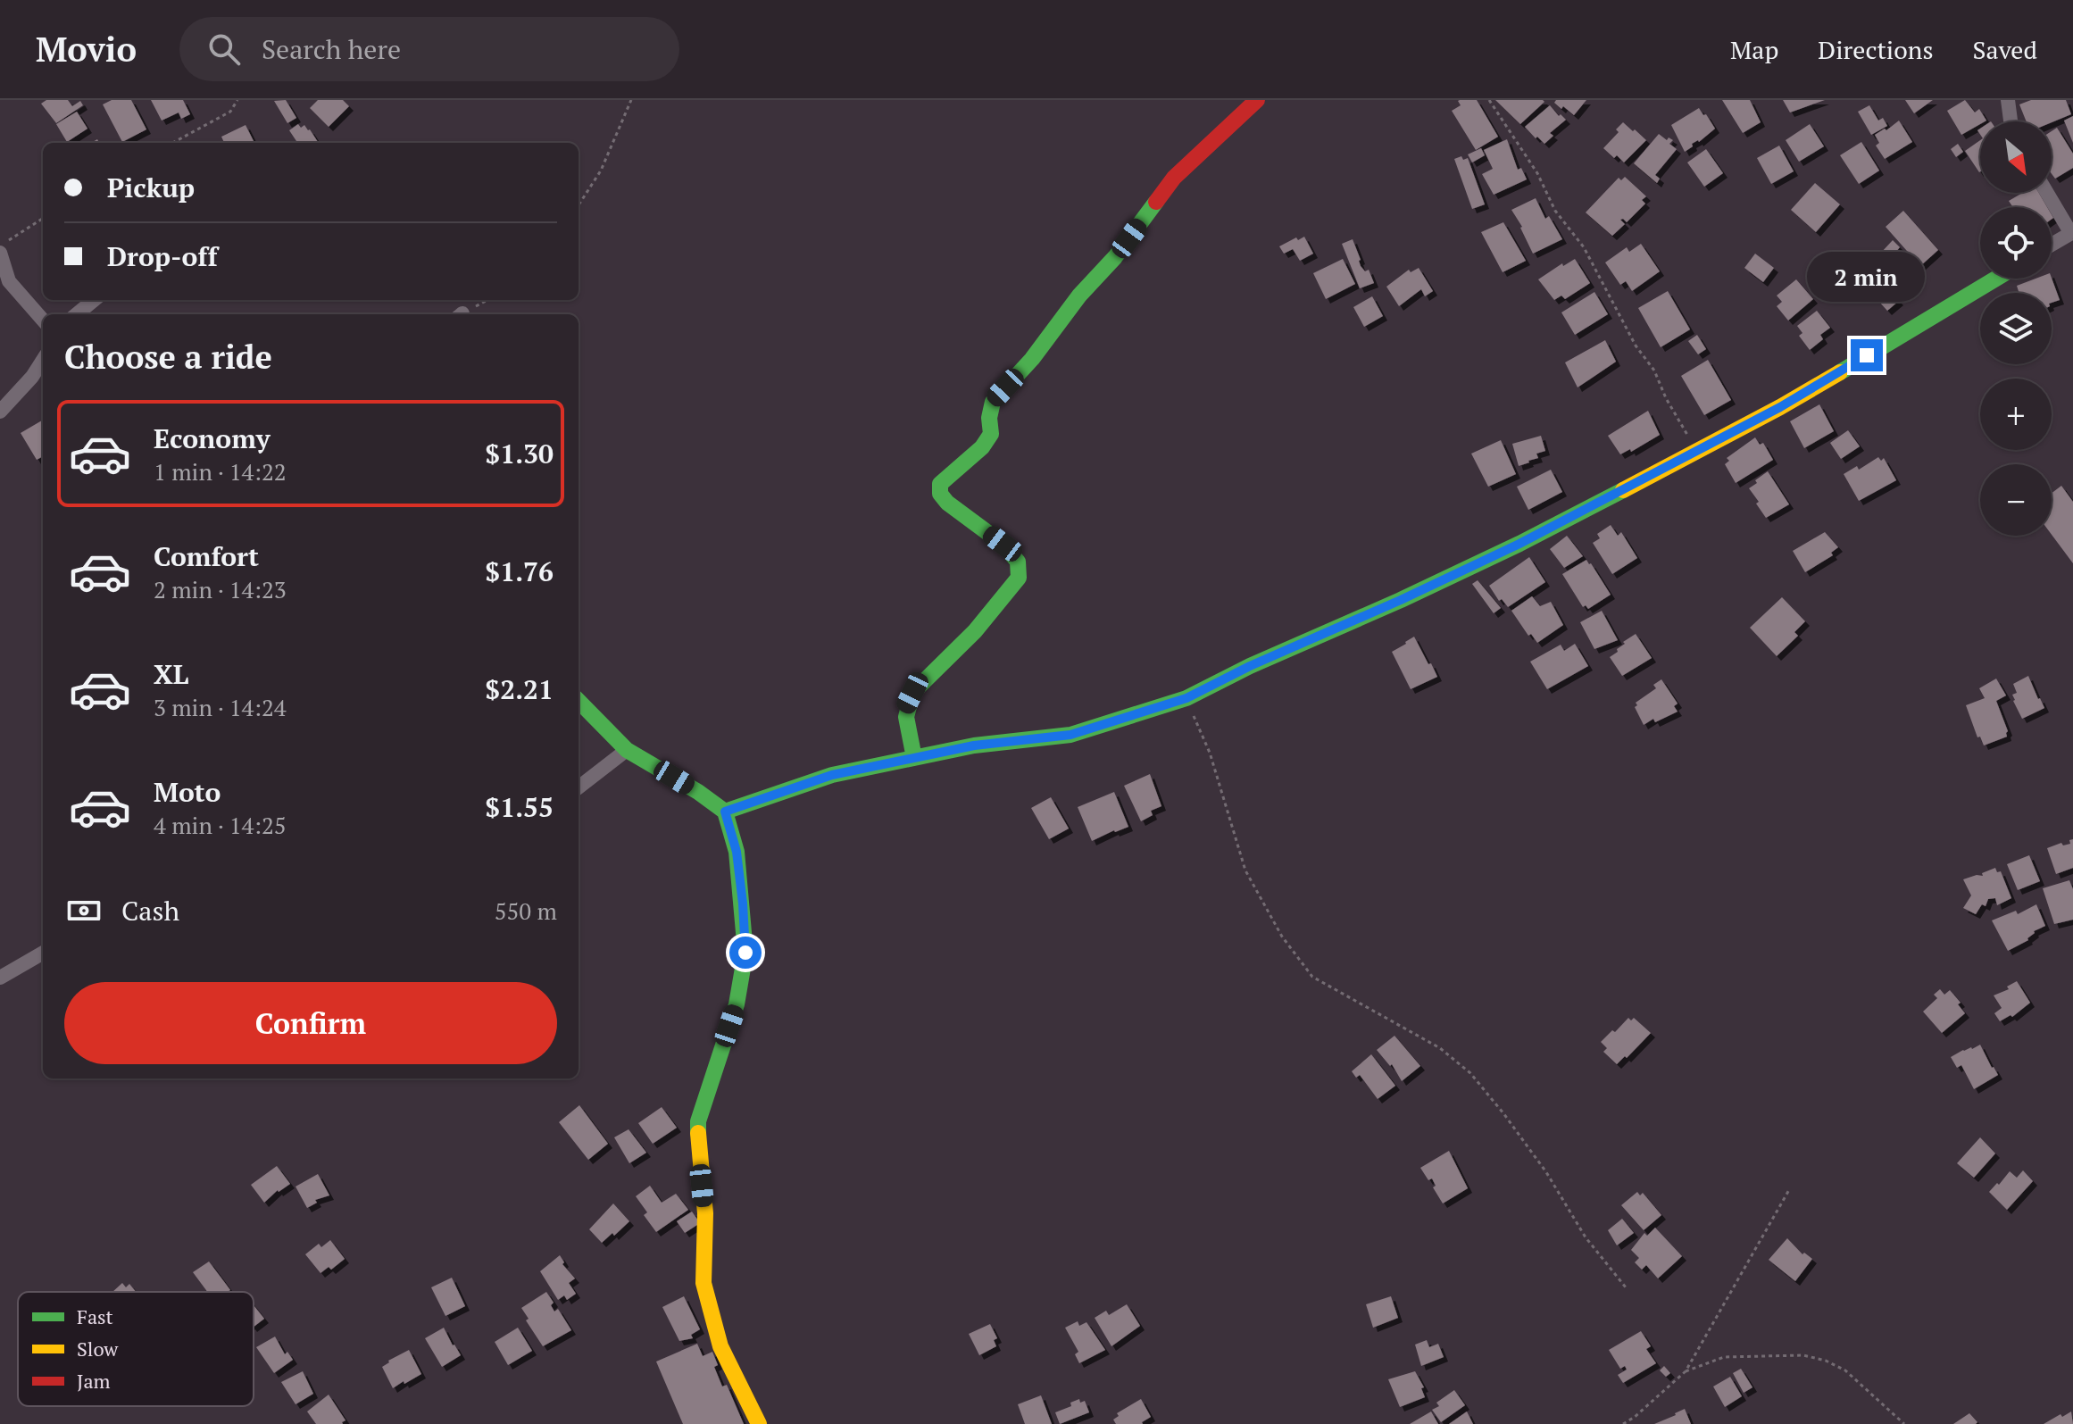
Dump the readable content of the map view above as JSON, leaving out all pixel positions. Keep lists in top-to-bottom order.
{
  "legend": ["Fast", "Slow", "Jam"],
  "north": "bottom right",
  "page": {
    "header": "Movio",
    "search": "Search here",
    "nav": ["Map", "Directions", "Saved"],
    "map_buttons": ["+", "−"],
    "banner": ["Pickup", "Drop-off"],
    "bubble": "2 min",
    "heading": "Choose a ride",
    "list": [
      {
        "name": "Economy",
        "note": "1 min · 14:22",
        "value": "$1.30"
      },
      {
        "name": "Comfort",
        "note": "2 min · 14:23",
        "value": "$1.76"
      },
      {
        "name": "XL",
        "note": "3 min · 14:24",
        "value": "$2.21"
      },
      {
        "name": "Moto",
        "note": "4 min · 14:25",
        "value": "$1.55"
      }
    ],
    "pay": ["Cash", "550 m"],
    "buttons": "Confirm"
  }
}
